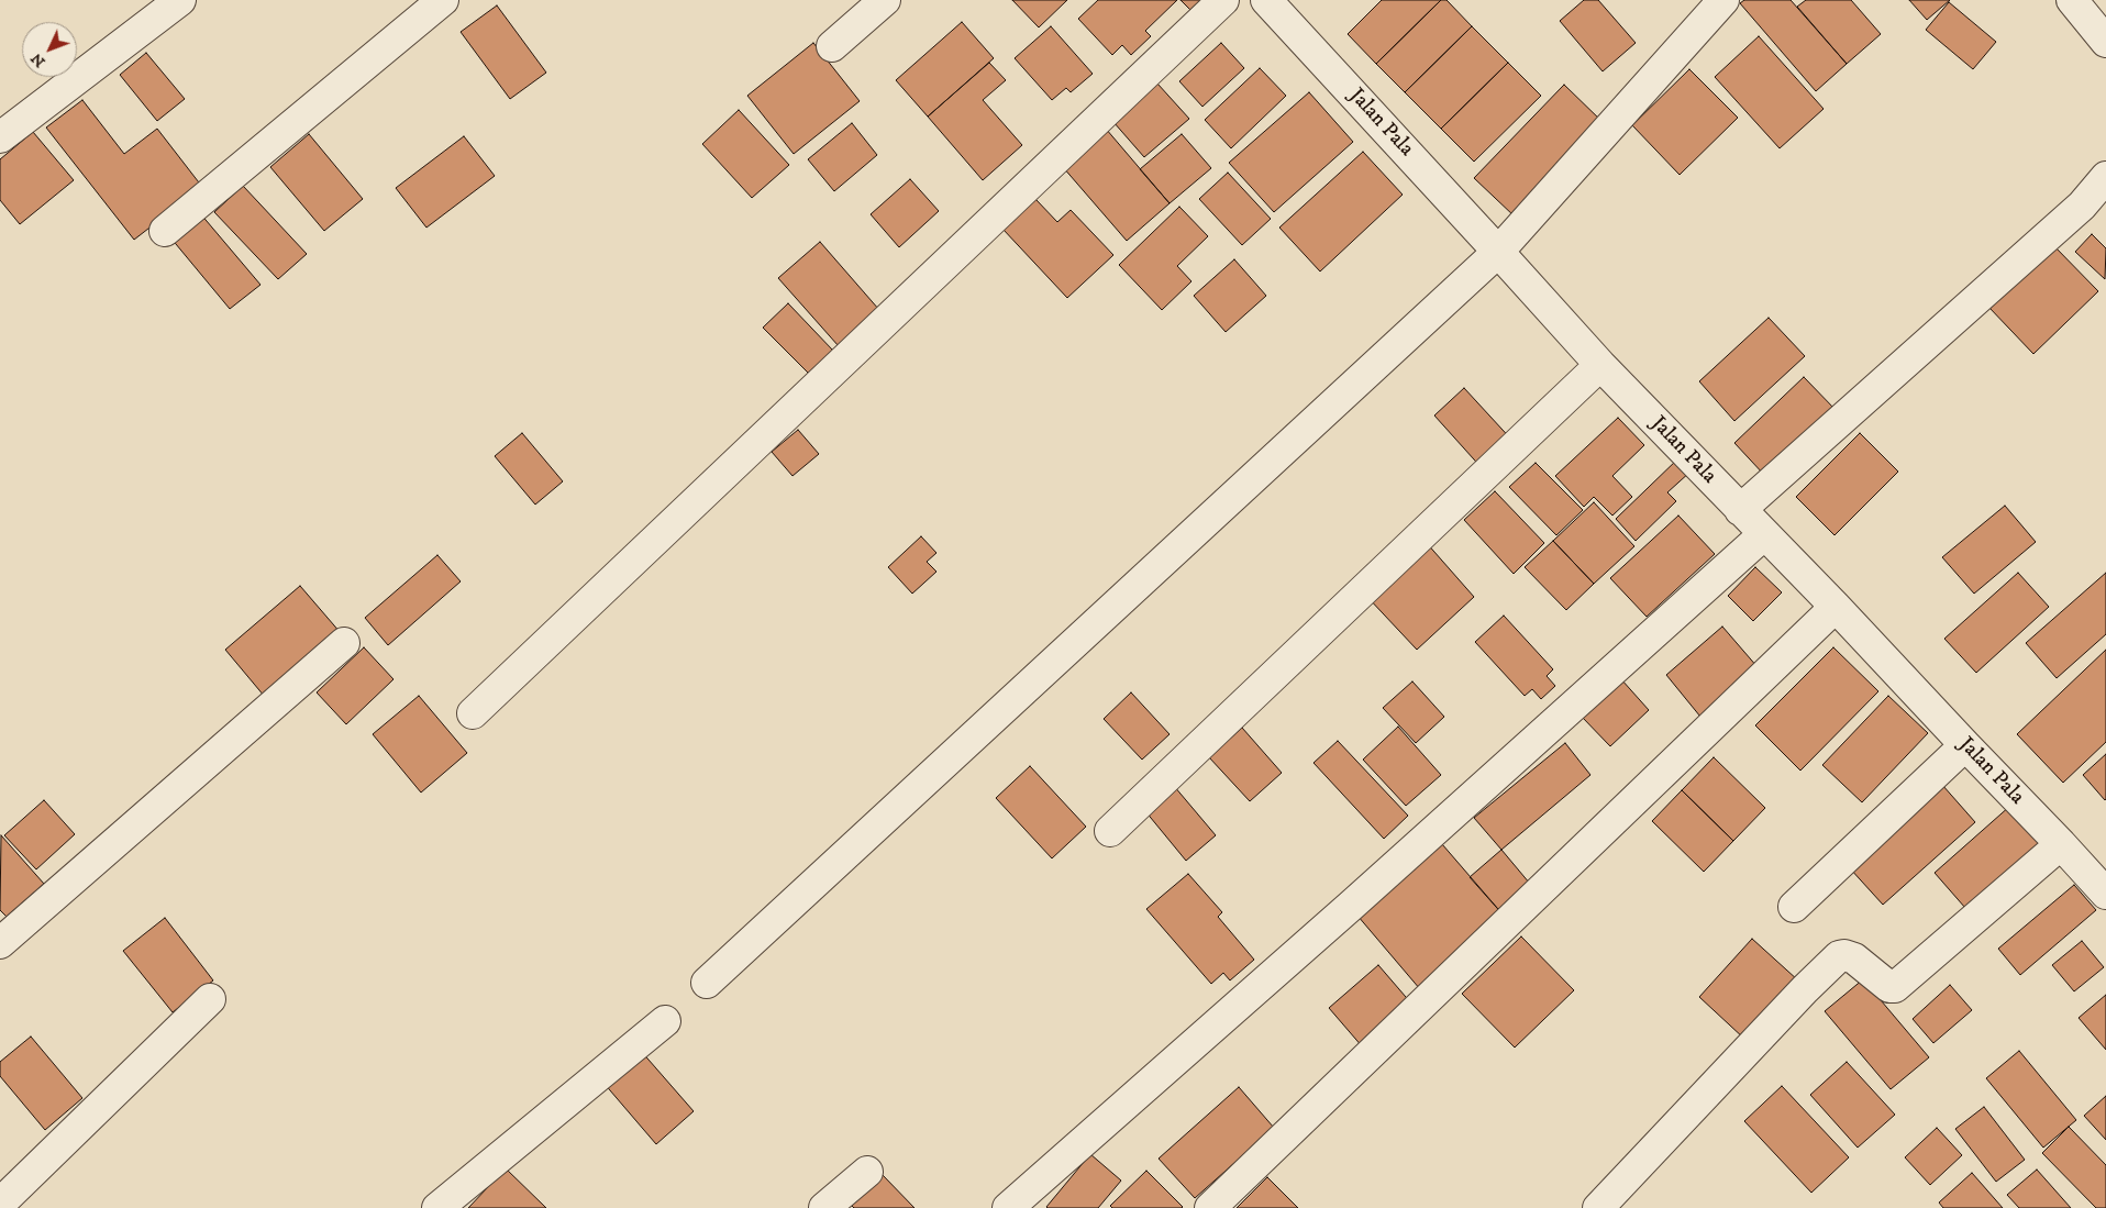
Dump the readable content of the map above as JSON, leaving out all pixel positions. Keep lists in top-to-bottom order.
{
  "streets": {
    "street": ["Jalan Pala"]
  },
  "north": "bottom left"
}
